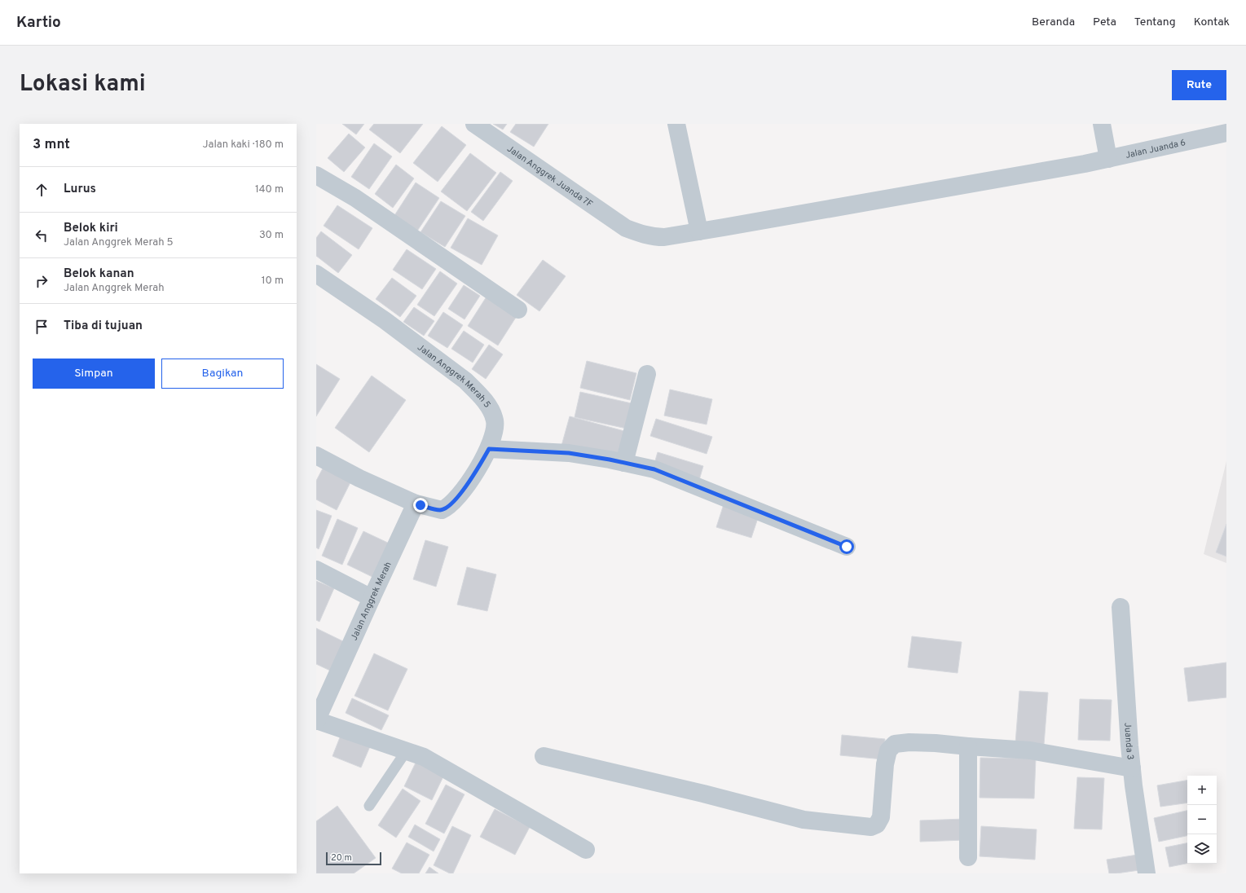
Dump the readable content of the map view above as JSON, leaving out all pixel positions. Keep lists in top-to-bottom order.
{
  "streets": {
    "street": [
      "Jalan Juanda 6",
      "Jalan Anggrek Juanda 7F",
      "Jalan Anggrek Merah 5",
      "Jalan Anggrek Merah",
      "Juanda 3"
    ]
  },
  "crossings": [
    ["Jalan Juanda 6", "Jalan Anggrek Juanda 7F"],
    ["Jalan Anggrek Merah 5", "Jalan Anggrek Merah"]
  ],
  "scale_bar": "20 m",
  "page": {
    "header": "Kartio",
    "nav": [
      "Beranda",
      "Peta",
      "Tentang",
      "Kontak"
    ],
    "title": "Lokasi kami",
    "buttons": [
      "Rute",
      ["Simpan", "Bagikan"]
    ],
    "heading": ["3 mnt", "Jalan kaki · 180 m"],
    "list": [
      ["Lurus", "140 m"],
      ["Belok kiri", "Jalan Anggrek Merah 5", "30 m"],
      ["Belok kanan", "Jalan Anggrek Merah", "10 m"],
      "Tiba di tujuan"
    ],
    "map_buttons": ["+", "−"],
    "scale": "20 m"
  }
}
